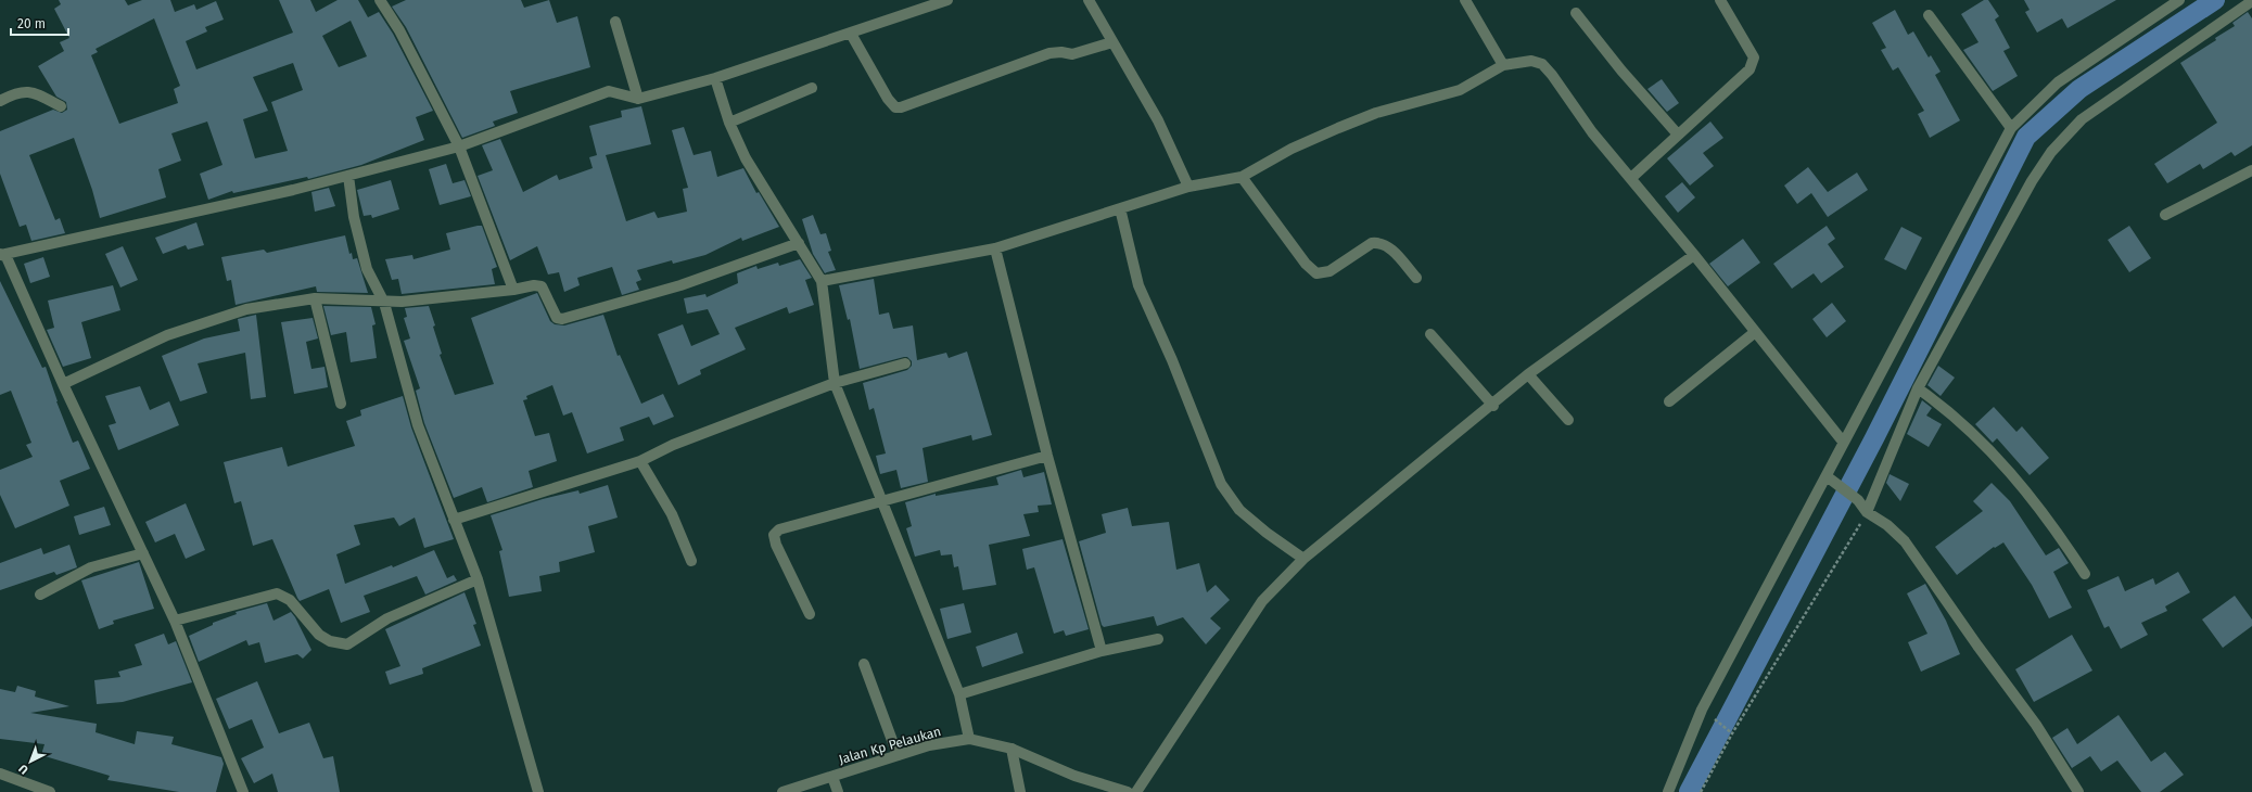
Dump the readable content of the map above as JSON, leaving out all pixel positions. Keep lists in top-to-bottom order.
{
  "streets": {
    "street": ["Jalan Kp Pelaukan"]
  },
  "scale_bar": "20 m",
  "north": "bottom left"
}
